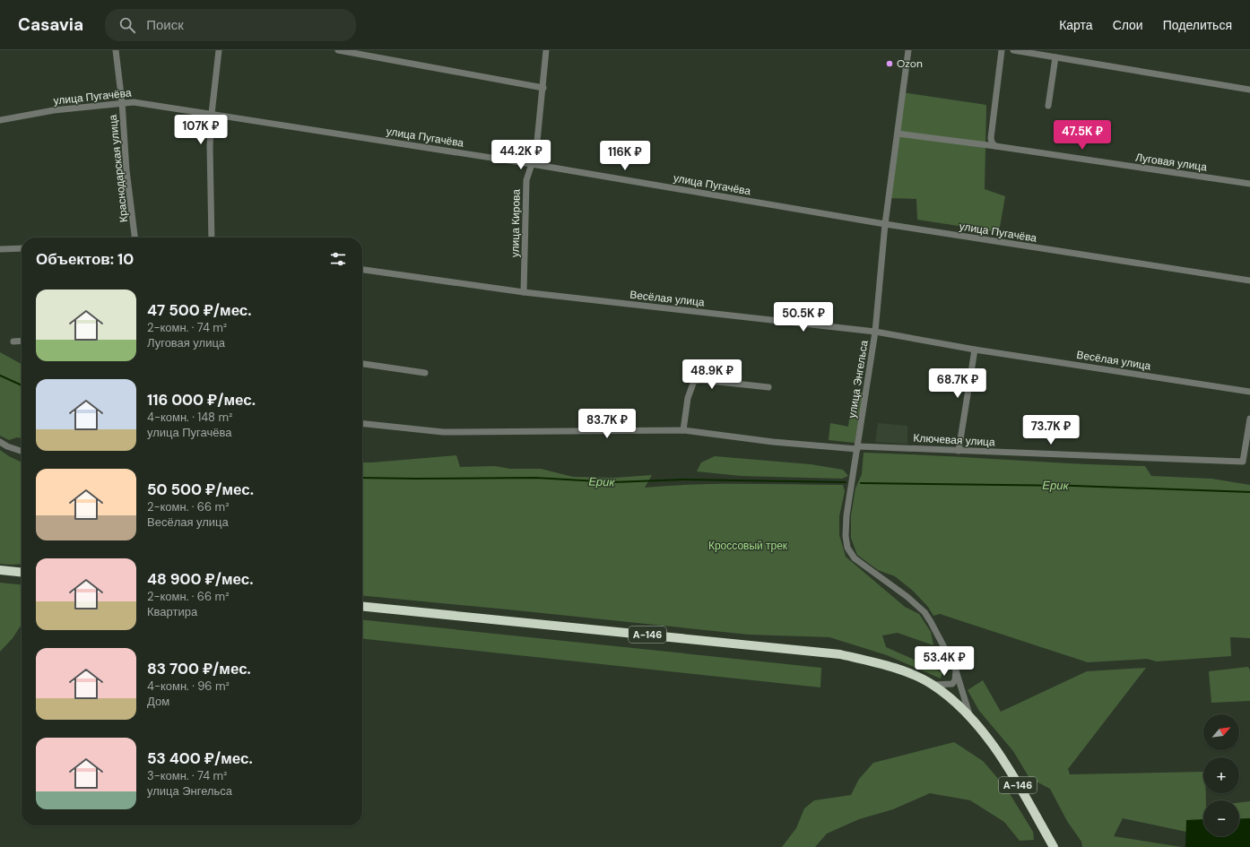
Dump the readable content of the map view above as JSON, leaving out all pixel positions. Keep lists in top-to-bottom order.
{
  "streets": {
    "highway": ["А-146"],
    "street": [
      "улица Пугачёва",
      "Луговая улица",
      "Краснодарская улица",
      "улица Кирова",
      "Весёлая улица",
      "улица Энгельса",
      "Ключевая улица"
    ]
  },
  "crossings": [
    ["улица Пугачёва", "Краснодарская улица"],
    ["улица Пугачёва", "улица Кирова"],
    ["улица Пугачёва", "улица Энгельса"],
    ["Луговая улица", "улица Энгельса"],
    ["улица Кирова", "Весёлая улица"],
    ["Весёлая улица", "улица Энгельса"],
    ["улица Энгельса", "Ключевая улица"],
    ["улица Энгельса", "А-146"]
  ],
  "water": ["Ерик"],
  "parks": ["Кроссовый трек"],
  "places": ["Ozon"],
  "north": "top right",
  "page": {
    "header": "Casavia",
    "search": "Поиск",
    "nav": ["Карта", "Слои", "Поделиться"],
    "price": [
      "107K ₽",
      "47.5K ₽",
      "44.2K ₽",
      "116K ₽",
      "50.5K ₽",
      "48.9K ₽",
      "68.7K ₽",
      "83.7K ₽",
      "73.7K ₽",
      "53.4K ₽"
    ],
    "heading": "Объектов: 10",
    "list": [
      {
        "name": "47 500 ₽/мес.",
        "note": "2-комн. · 74 m² · Луговая улица"
      },
      {
        "name": "116 000 ₽/мес.",
        "note": "4-комн. · 148 m² · улица Пугачёва"
      },
      {
        "name": "50 500 ₽/мес.",
        "note": "2-комн. · 66 m² · Весёлая улица"
      },
      {
        "name": "48 900 ₽/мес.",
        "note": "2-комн. · 66 m² · Квартира"
      },
      {
        "name": "83 700 ₽/мес.",
        "note": "4-комн. · 96 m² · Дом"
      },
      {
        "name": "53 400 ₽/мес.",
        "note": "3-комн. · 74 m² · улица Энгельса"
      }
    ],
    "map_buttons": ["+", "−"]
  }
}
